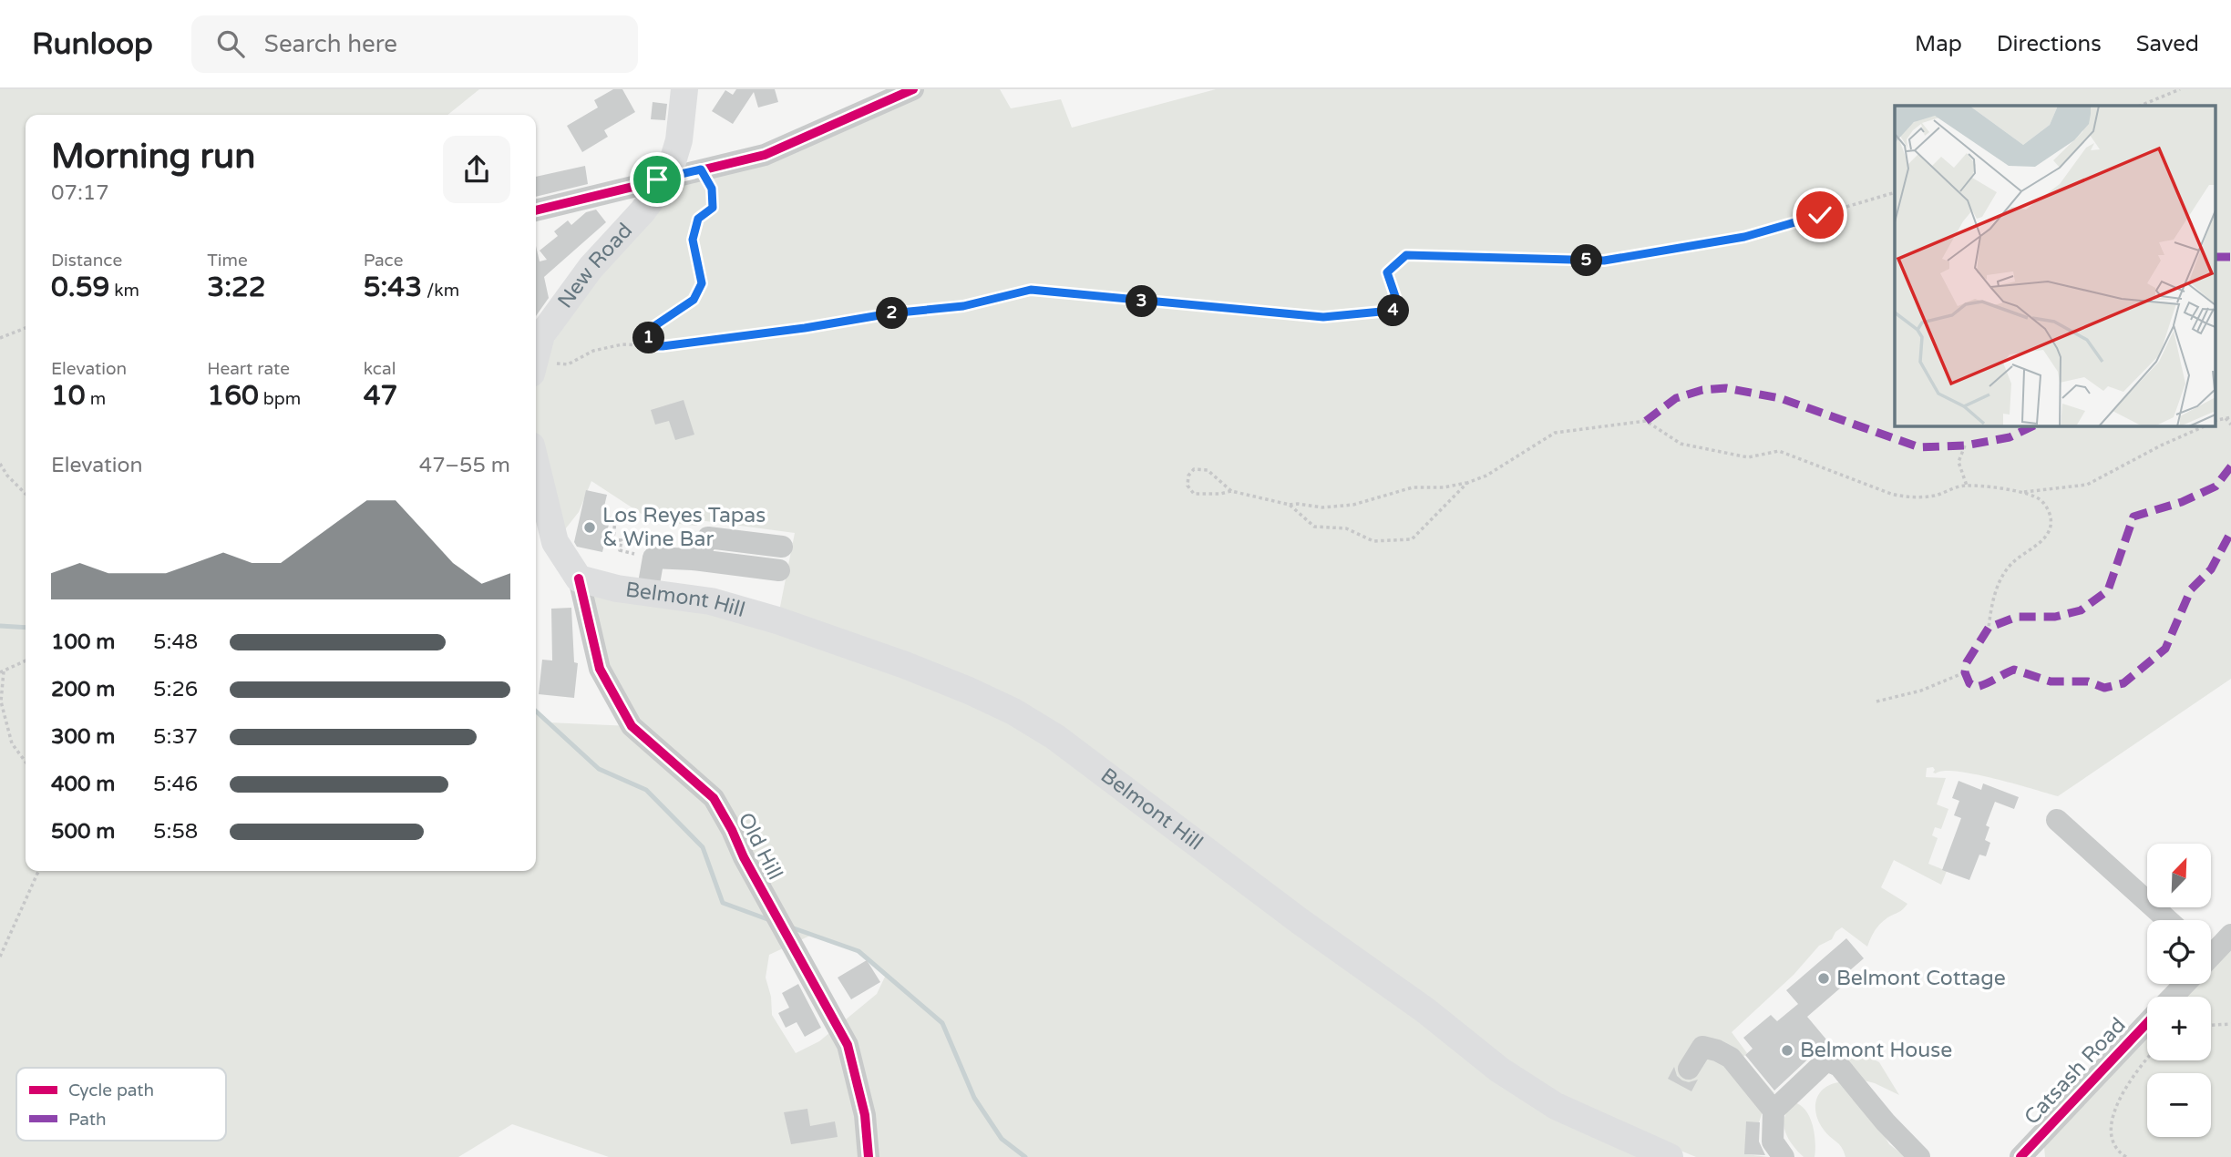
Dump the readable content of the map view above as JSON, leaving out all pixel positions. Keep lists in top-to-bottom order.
{
  "streets": {
    "main road": ["New Road", "Belmont Hill"],
    "street": ["Old Hill", "Catsash Road"]
  },
  "crossings": [
    ["Belmont Hill", "Old Hill"]
  ],
  "places": ["Los Reyes Tapas & Wine Bar", "Belmont Cottage", "Belmont House"],
  "legend": ["Cycle path", "Path"],
  "north": "top right",
  "page": {
    "header": "Runloop",
    "search": "Search here",
    "nav": ["Map", "Directions", "Saved"],
    "heading": ["Morning run", "07:17"],
    "stats": [
      ["Distance", "0.59 km"],
      ["Time", "3:22"],
      ["Pace", "5:43 /km"],
      ["Elevation", "10 m"],
      ["Heart rate", "160 bpm"],
      ["kcal", "47"]
    ],
    "pins": [
      "5",
      "3",
      "4",
      "2",
      "1"
    ],
    "chart": ["Elevation", "47–55 m"],
    "list": [
      {
        "name": "100 m",
        "note": "5:48"
      },
      {
        "name": "200 m",
        "note": "5:26"
      },
      {
        "name": "300 m",
        "note": "5:37"
      },
      {
        "name": "400 m",
        "note": "5:46"
      },
      {
        "name": "500 m",
        "note": "5:58"
      }
    ],
    "map_buttons": ["+", "−"]
  }
}
